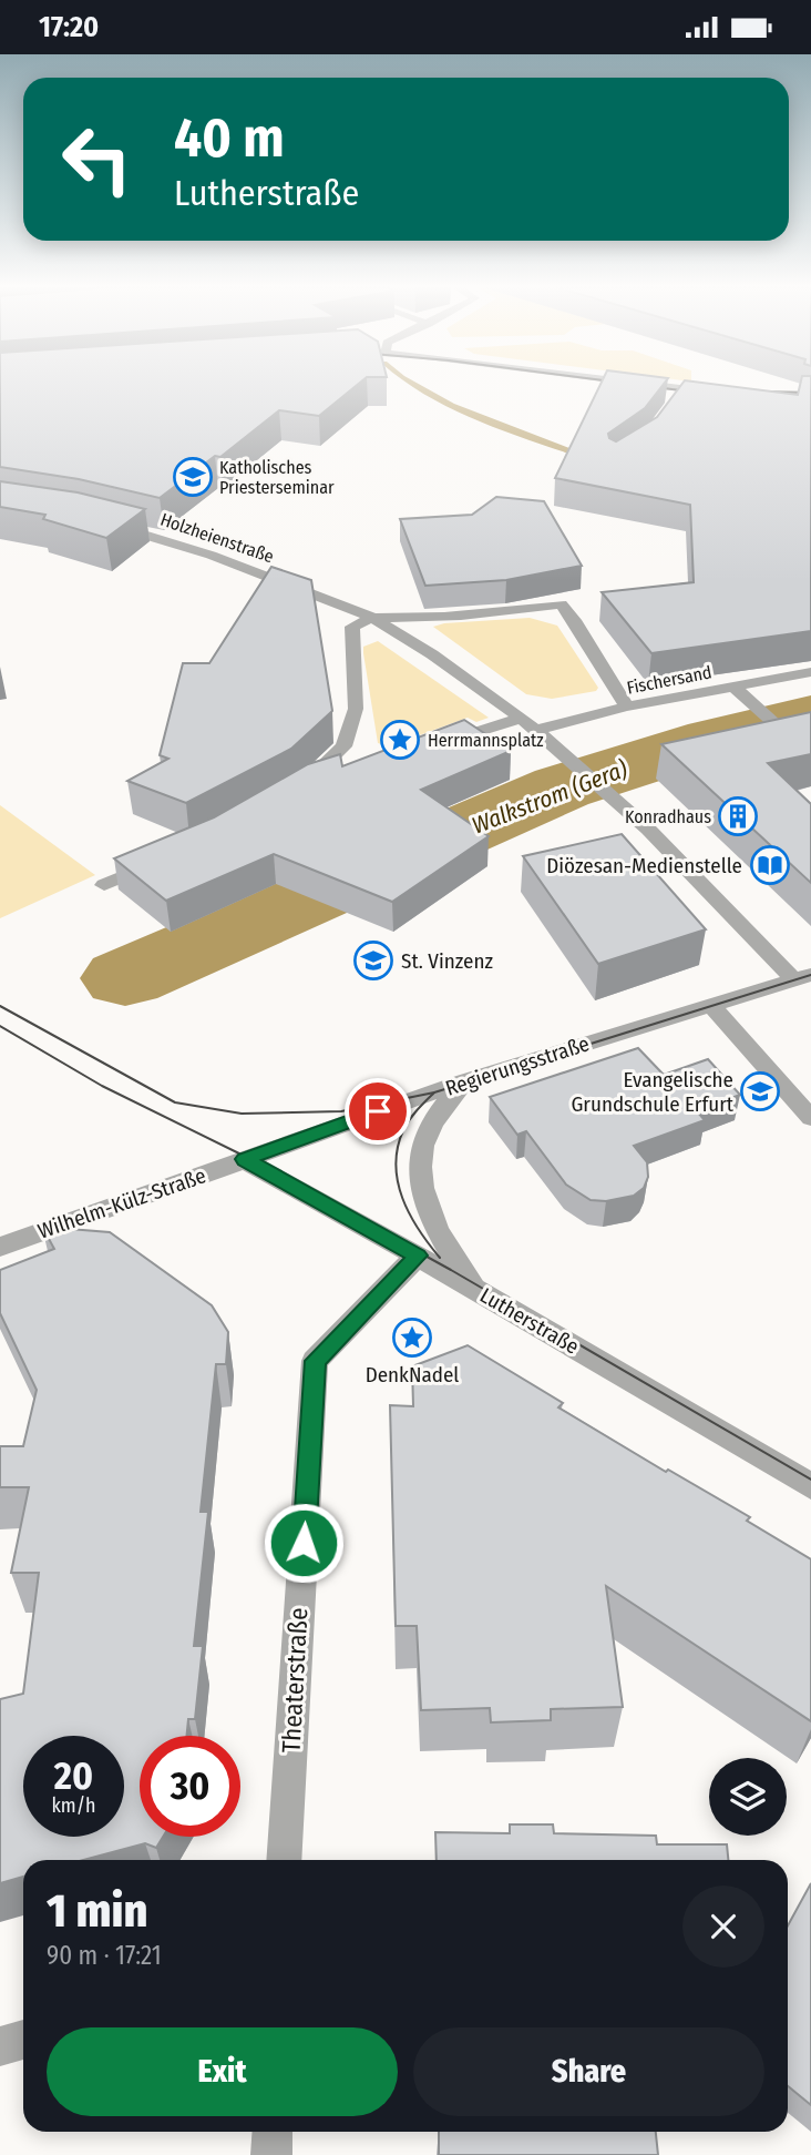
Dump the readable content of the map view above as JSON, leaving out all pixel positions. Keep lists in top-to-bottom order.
{
  "streets": {
    "street": [
      "Holzheienstraße",
      "Fischersand",
      "Regierungsstraße",
      "Wilhelm-Külz-Straße",
      "Lutherstraße",
      "Theaterstraße"
    ]
  },
  "crossings": [
    ["Fischersand", "Regierungsstraße"],
    ["Regierungsstraße", "Wilhelm-Külz-Straße"],
    ["Regierungsstraße", "Lutherstraße"],
    ["Wilhelm-Külz-Straße", "Lutherstraße"],
    ["Lutherstraße", "Theaterstraße"]
  ],
  "water": ["Walkstrom (Gera)"],
  "places": {
    "school or university": ["Katholisches Priesterseminar", "St. Vinzenz", "Evangelische Grundschule Erfurt"],
    "place": ["Herrmannsplatz", "DenkNadel"],
    "building": ["Konradhaus"],
    "library": ["Diözesan-Medienstelle"]
  },
  "page": {
    "status": "17:20",
    "turn": ["40 m", "Lutherstraße"],
    "speed": "20 km/h",
    "limit": "30",
    "heading": ["1 min", "90 m · 17:21"],
    "buttons": ["Exit", "Share"]
  }
}
